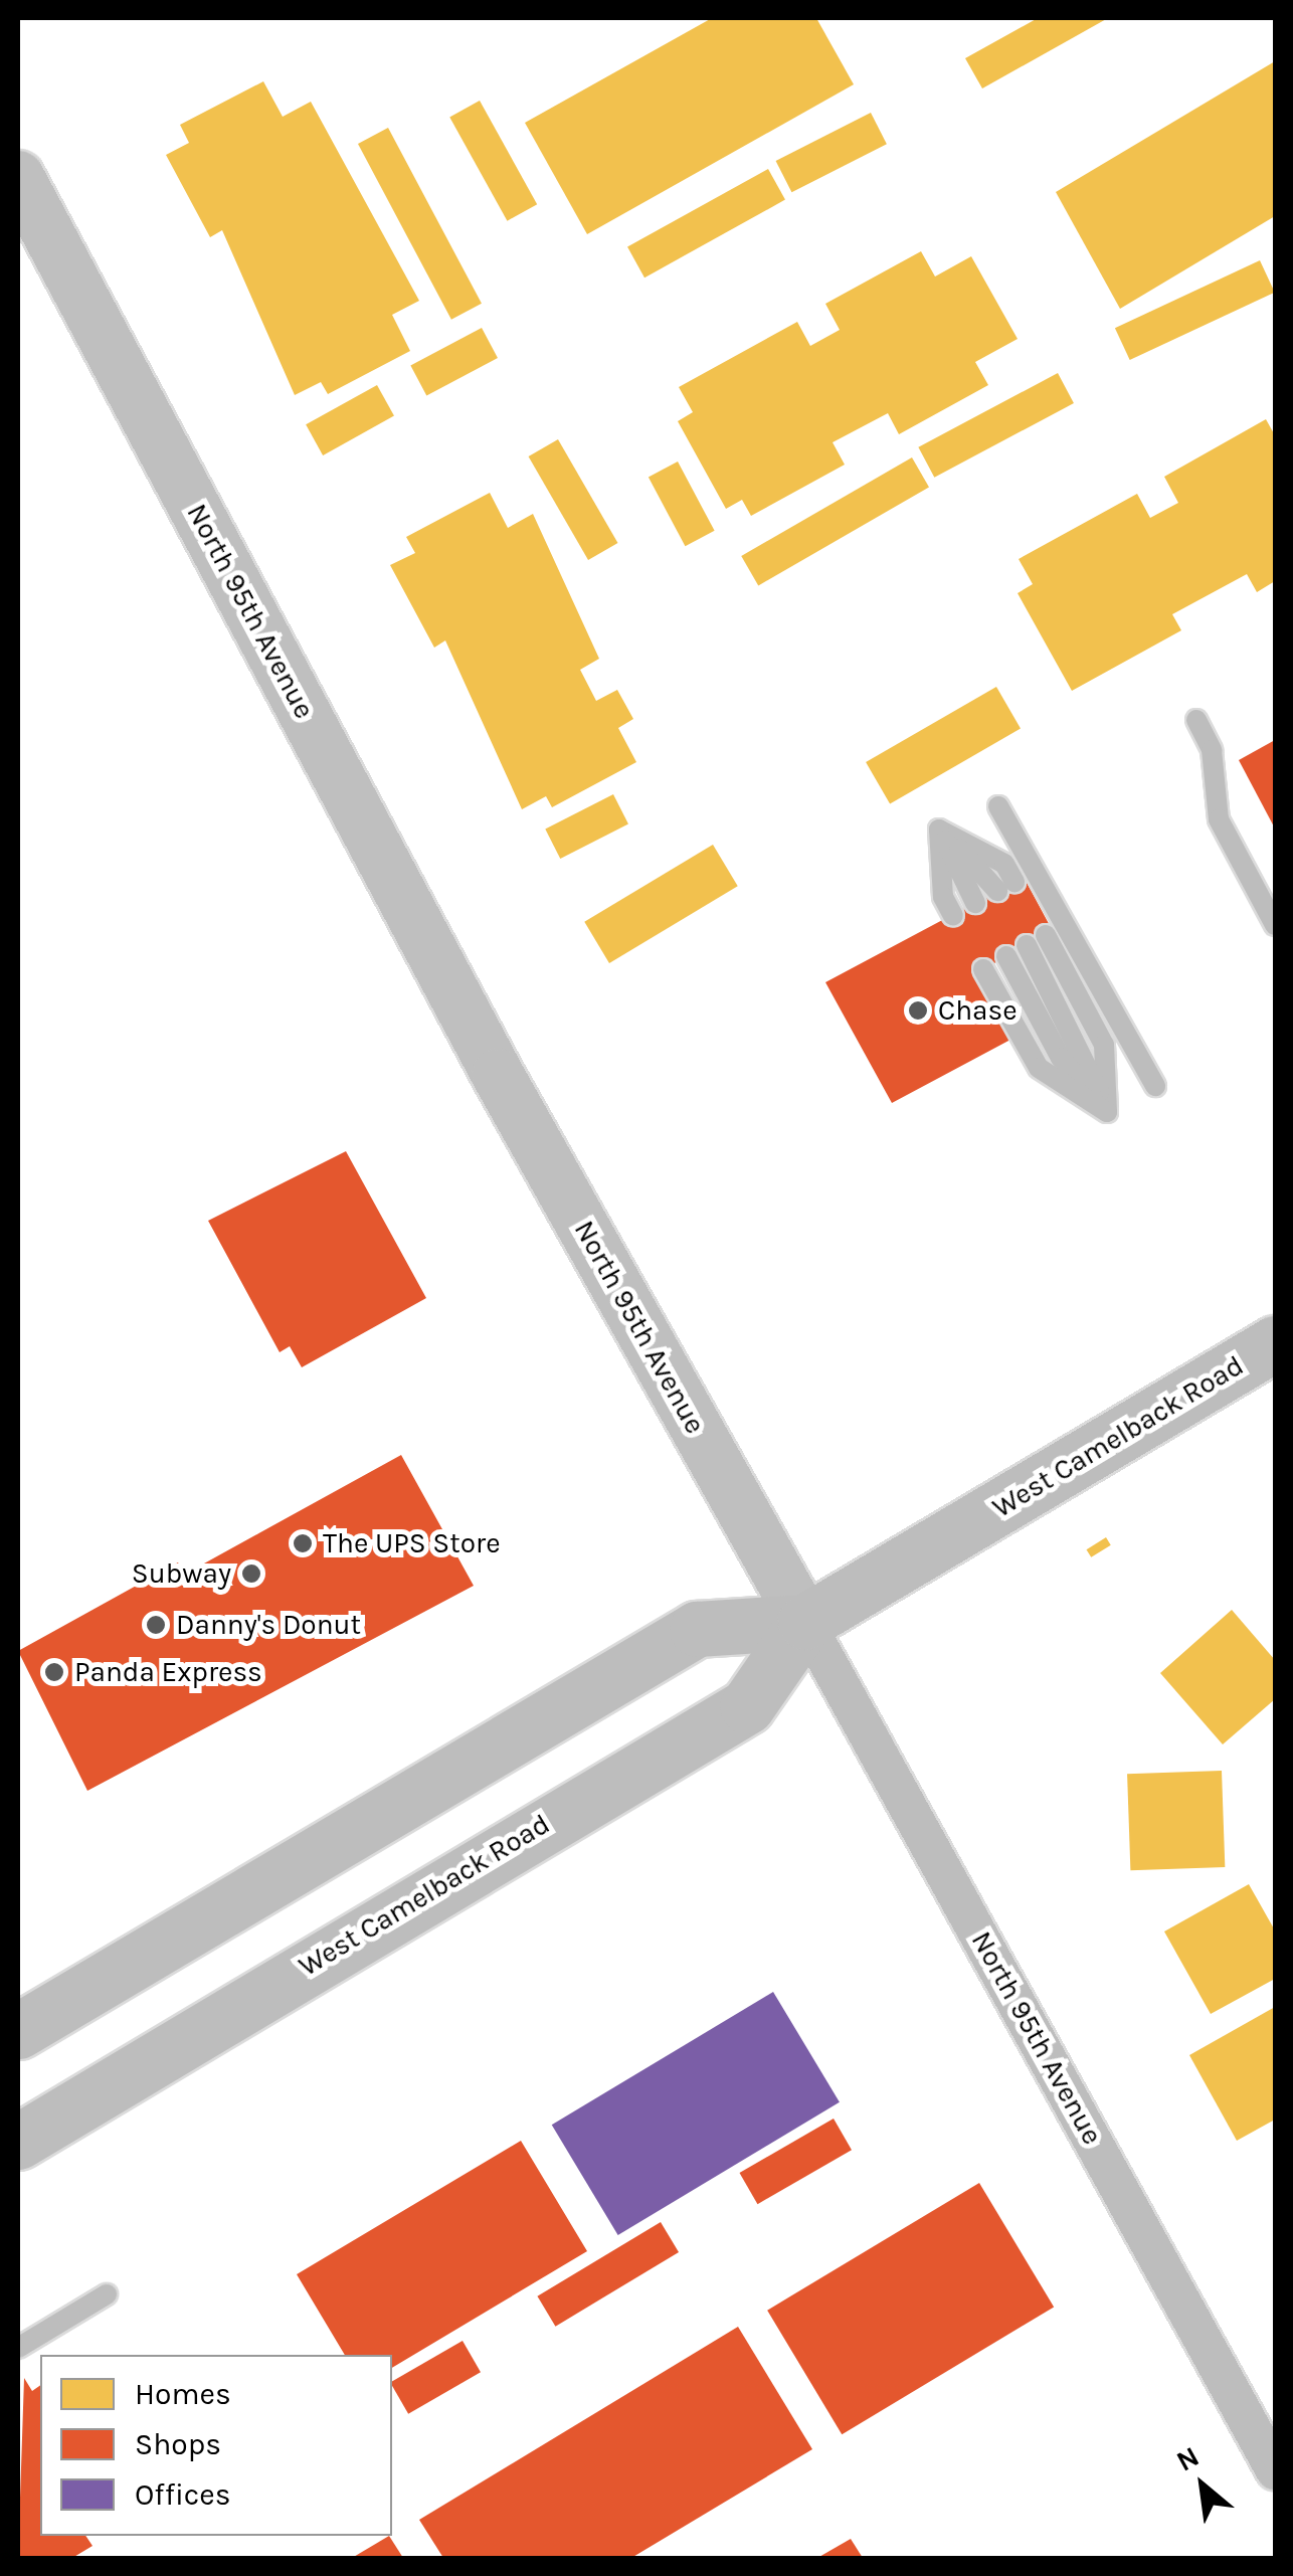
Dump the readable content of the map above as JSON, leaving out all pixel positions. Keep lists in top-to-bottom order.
{
  "streets": {
    "main road": ["West Camelback Road"],
    "street": ["North 95th Avenue"]
  },
  "crossings": [
    ["North 95th Avenue", "West Camelback Road"]
  ],
  "places": [
    "Chase",
    "The UPS Store",
    "Subway",
    "Danny's Donut",
    "Panda Express"
  ],
  "legend": ["Homes", "Shops", "Offices"],
  "north": "top left"
}
